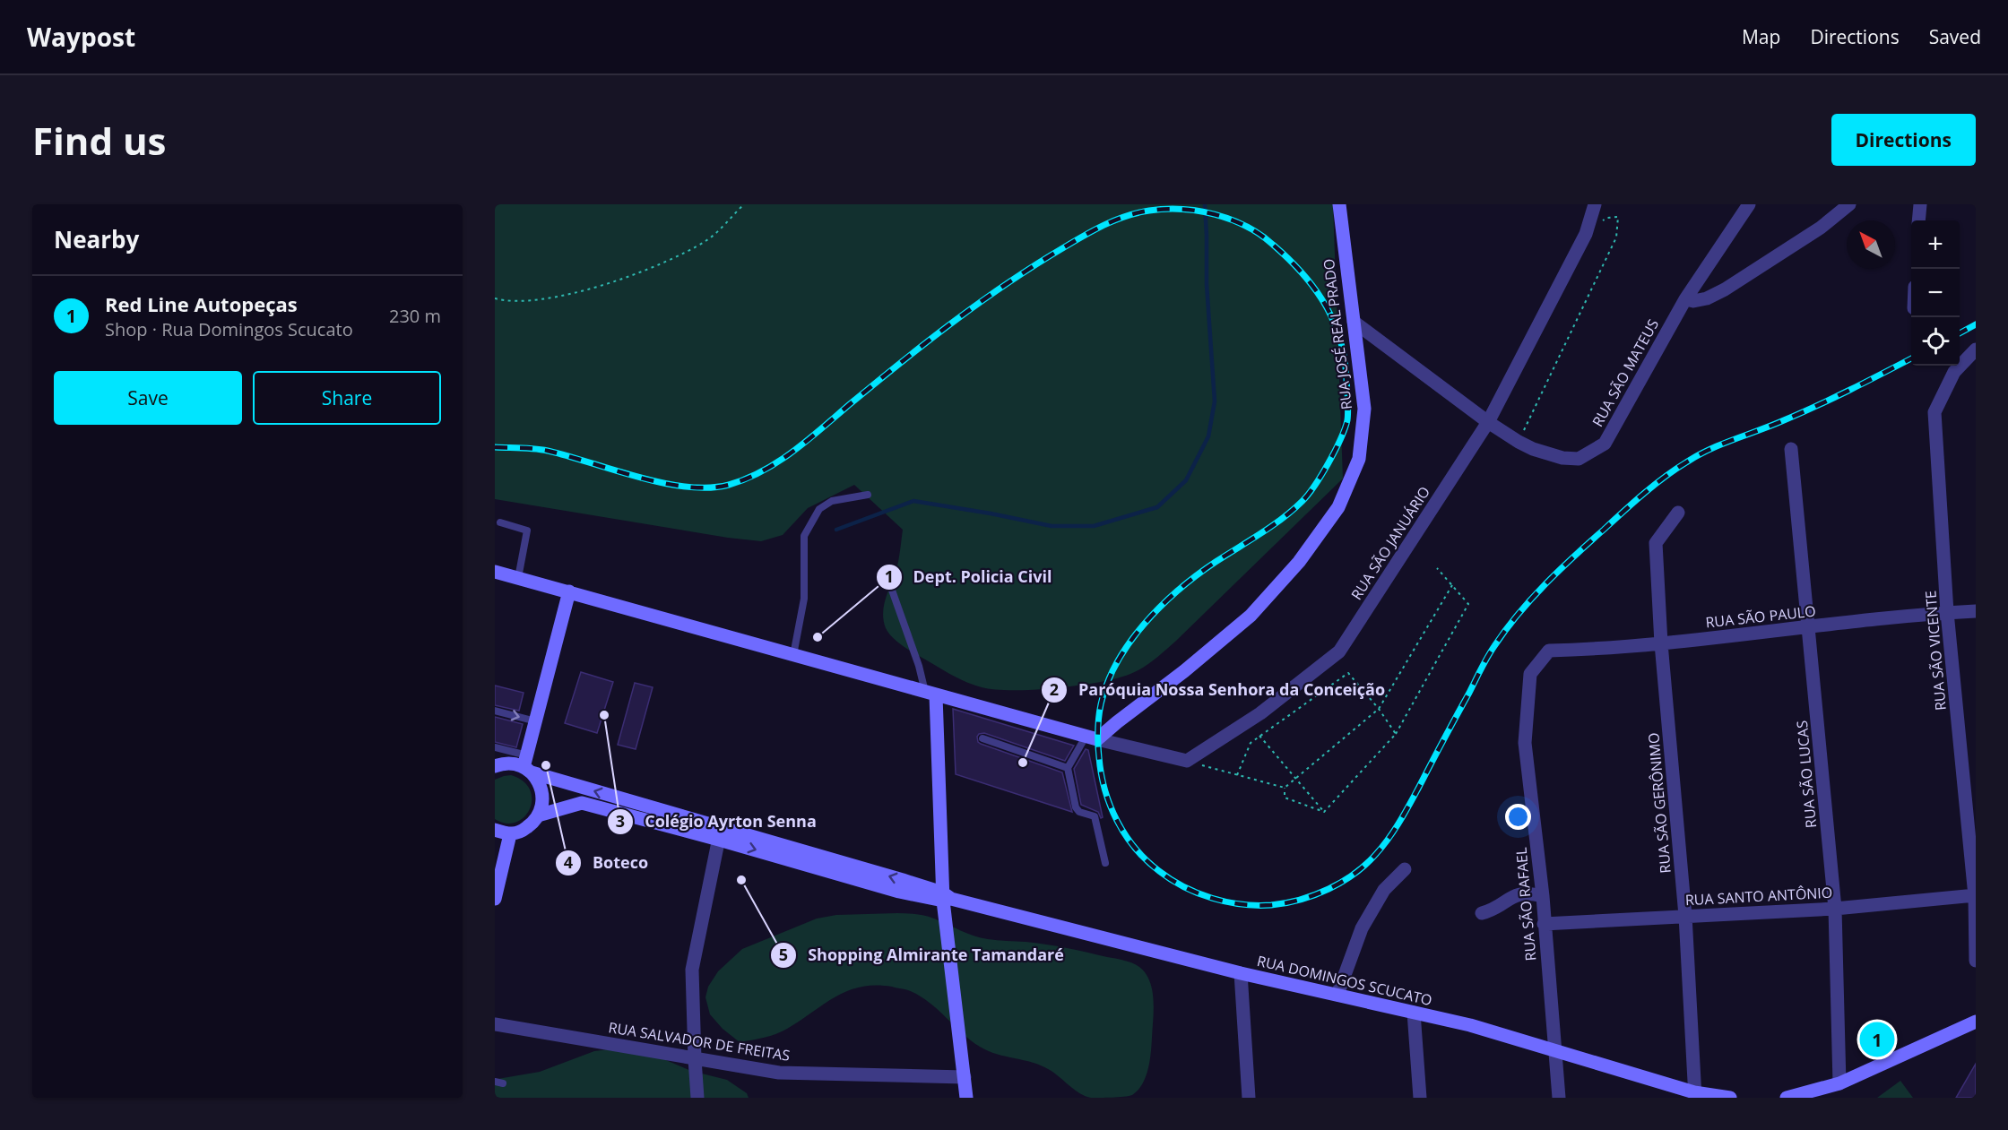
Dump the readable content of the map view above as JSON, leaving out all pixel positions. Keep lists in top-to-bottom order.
{
  "streets": {
    "street": [
      "RUA JOSÉ REAL PRADO",
      "RUA SÃO MATEUS",
      "RUA SÃO JANUÁRIO",
      "RUA SÃO PAULO",
      "RUA SÃO VICENTE",
      "RUA SÃO LUCAS",
      "RUA SÃO GERÔNIMO",
      "RUA SANTO ANTÔNIO",
      "RUA SÃO RAFAEL",
      "RUA DOMINGOS SCUCATO",
      "RUA SALVADOR DE FREITAS"
    ]
  },
  "crossings": [
    ["RUA JOSÉ REAL PRADO", "RUA SÃO MATEUS"],
    ["RUA SÃO MATEUS", "RUA SÃO JANUÁRIO"],
    ["RUA SÃO PAULO", "RUA SÃO VICENTE"],
    ["RUA SÃO PAULO", "RUA SÃO LUCAS"],
    ["RUA SÃO PAULO", "RUA SÃO GERÔNIMO"],
    ["RUA SÃO PAULO", "RUA SÃO RAFAEL"],
    ["RUA SÃO VICENTE", "RUA SANTO ANTÔNIO"],
    ["RUA SÃO LUCAS", "RUA SANTO ANTÔNIO"],
    ["RUA SÃO GERÔNIMO", "RUA SANTO ANTÔNIO"],
    ["RUA SÃO GERÔNIMO", "RUA DOMINGOS SCUCATO"],
    ["RUA SANTO ANTÔNIO", "RUA SÃO RAFAEL"],
    ["RUA SÃO RAFAEL", "RUA DOMINGOS SCUCATO"]
  ],
  "places": [
    "Dept. Policia Civil",
    "Colégio Ayrton Senna",
    "Paróquia Nossa Senhora da Conceição",
    "Boteco",
    "Shopping Almirante Tamandaré"
  ],
  "north": "top left",
  "page": {
    "header": "Waypost",
    "nav": ["Map", "Directions", "Saved"],
    "buttons": [
      "Directions",
      ["Save", "Share"]
    ],
    "title": "Find us",
    "heading": "Nearby",
    "map_buttons": ["+", "−"],
    "list": [
      {
        "mark": "1",
        "name": "Red Line Autopeças",
        "note": "Shop · Rua Domingos Scucato",
        "value": "230 m"
      }
    ],
    "pins": "1"
  }
}
